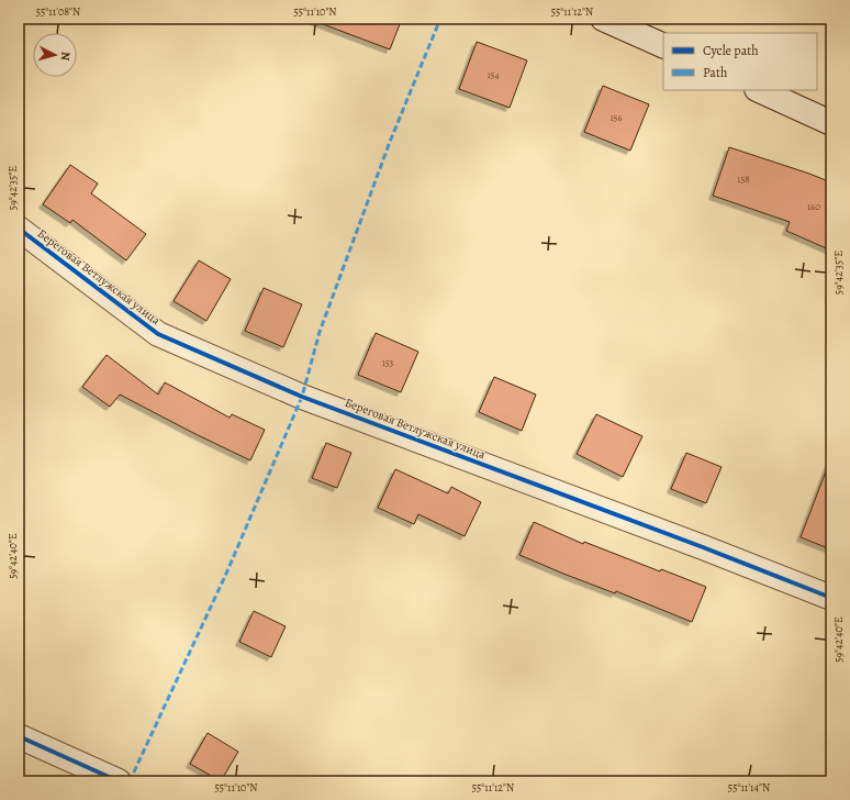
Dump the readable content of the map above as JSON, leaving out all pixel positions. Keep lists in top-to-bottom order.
{
  "streets": {
    "street": ["Береговая Ветлужская улица"]
  },
  "house_numbers": [
    "154",
    "156",
    "158",
    "160",
    "153"
  ],
  "legend": ["Cycle path", "Path"],
  "north": "right",
  "coordinates": [
    "55°11'08\"N",
    "55°11'10\"N",
    "55°11'12\"N",
    "59°42'35\"E",
    "59°42'40\"E",
    "55°11'14\"N"
  ]
}
